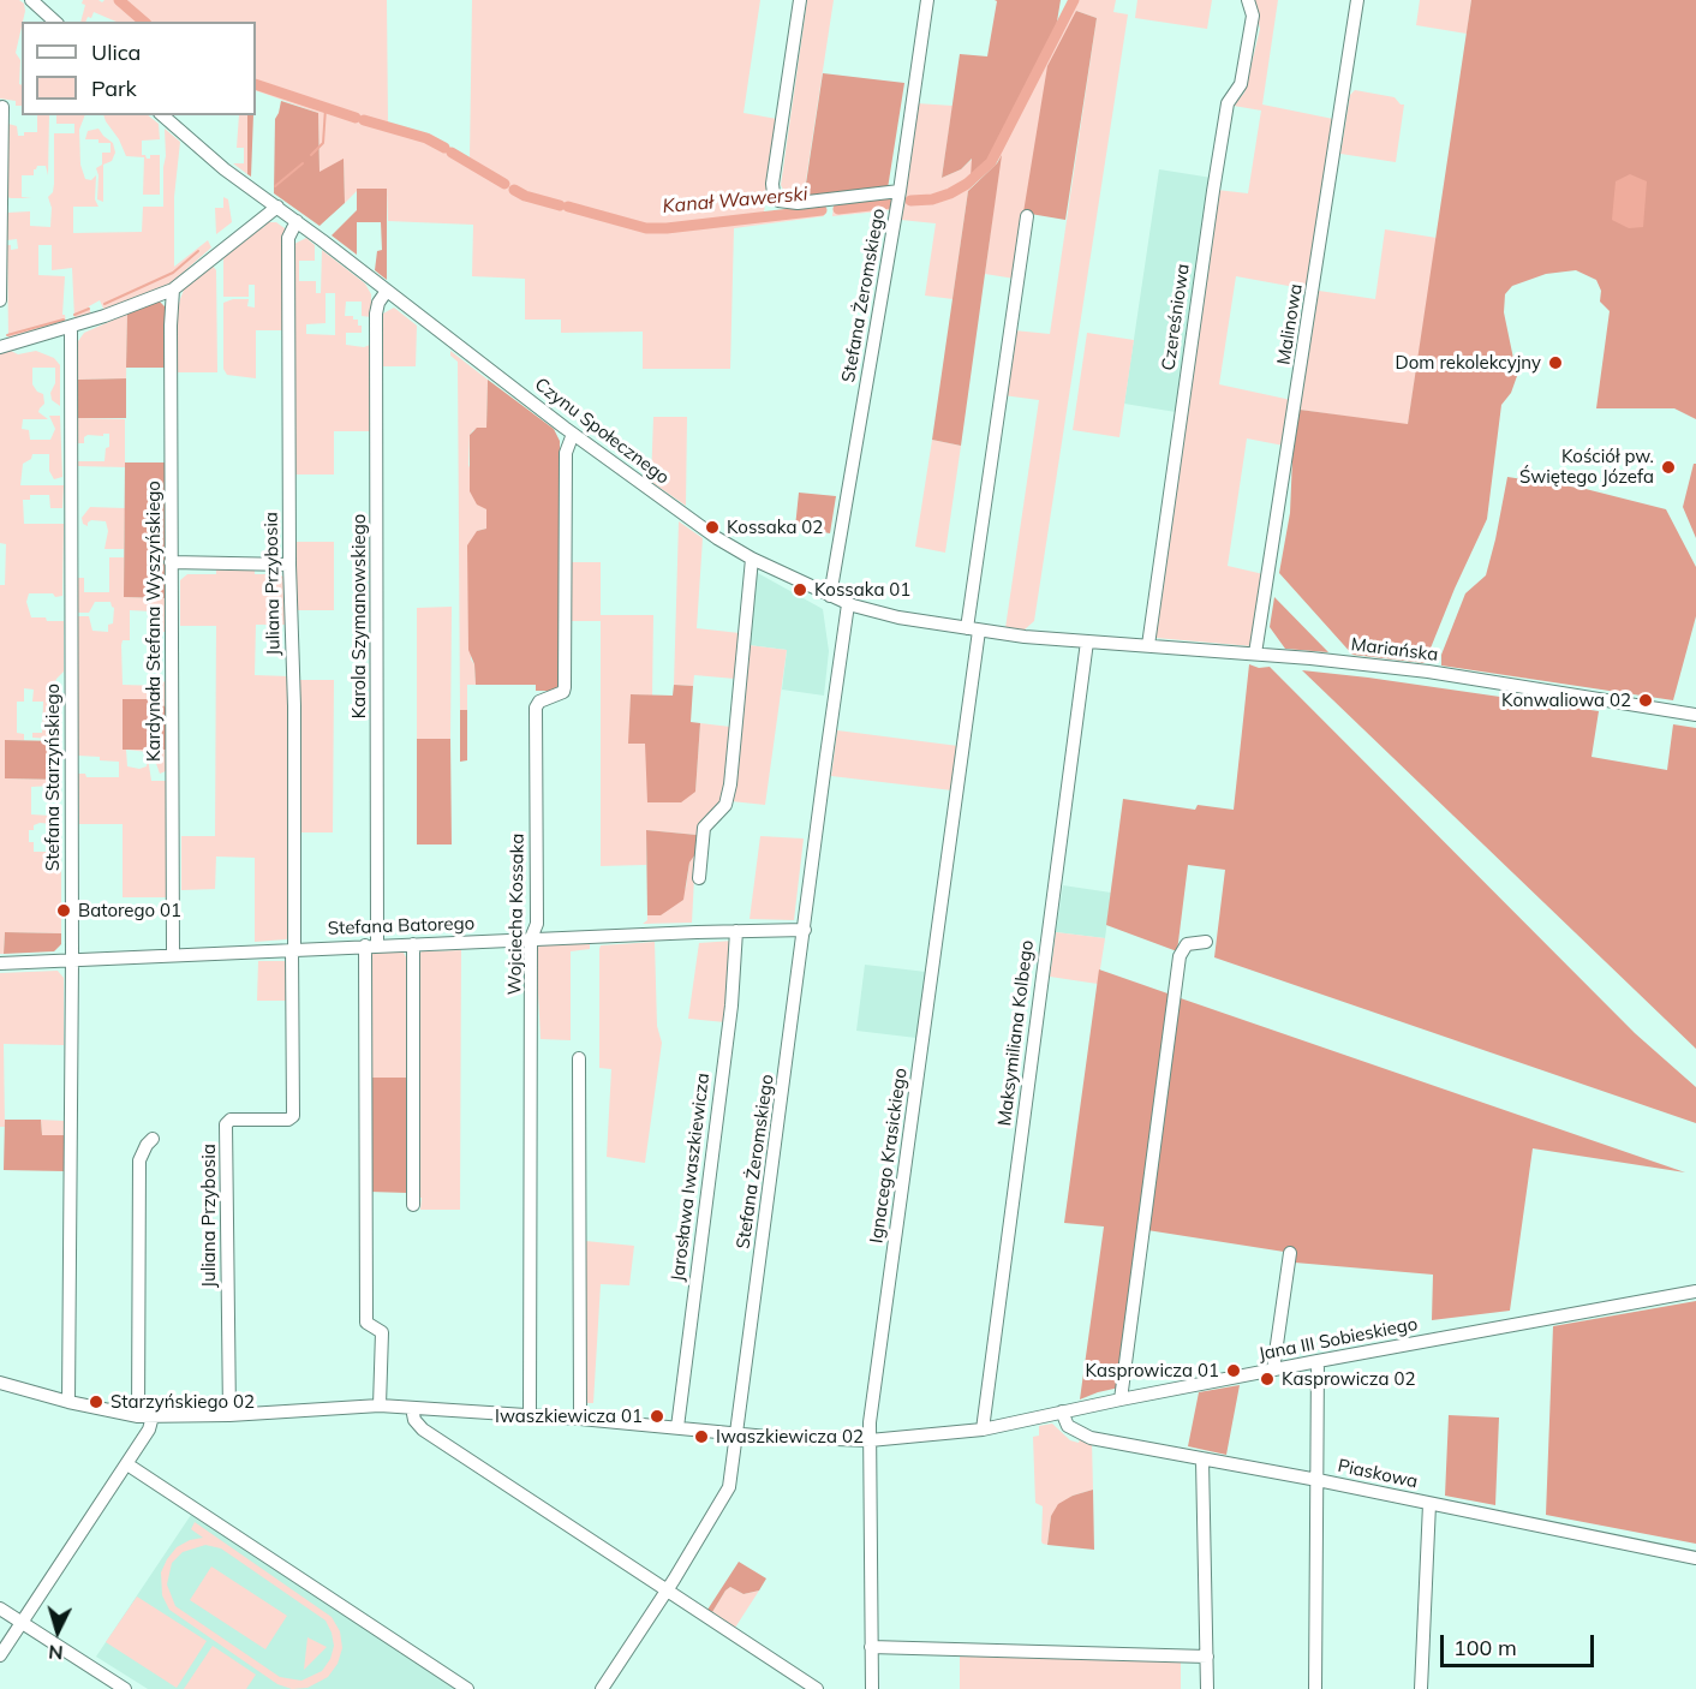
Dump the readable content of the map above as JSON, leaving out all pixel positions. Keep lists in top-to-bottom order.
{
  "streets": {
    "street": [
      "Stefana Żeromskiego",
      "Czereśniowa",
      "Malinowa",
      "Czynu Społecznego",
      "Juliana Przybosia",
      "Karola Szymanowskiego",
      "Kardynała Stefana Wyszyńskiego",
      "Mariańska",
      "Stefana Starzyńskiego",
      "Wojciecha Kossaka",
      "Stefana Batorego",
      "Maksymiliana Kolbego",
      "Ignacego Krasickiego",
      "Jarosława Iwaszkiewicza",
      "Jana III Sobieskiego",
      "Piaskowa"
    ]
  },
  "crossings": [
    ["Stefana Żeromskiego", "Czynu Społecznego"],
    ["Stefana Żeromskiego", "Stefana Batorego"],
    ["Stefana Żeromskiego", "Jana III Sobieskiego"],
    ["Czereśniowa", "Mariańska"],
    ["Malinowa", "Mariańska"],
    ["Czynu Społecznego", "Juliana Przybosia"],
    ["Czynu Społecznego", "Karola Szymanowskiego"],
    ["Czynu Społecznego", "Mariańska"],
    ["Czynu Społecznego", "Wojciecha Kossaka"],
    ["Czynu Społecznego", "Maksymiliana Kolbego"],
    ["Czynu Społecznego", "Ignacego Krasickiego"],
    ["Juliana Przybosia", "Stefana Batorego"],
    ["Juliana Przybosia", "Jana III Sobieskiego"],
    ["Karola Szymanowskiego", "Stefana Batorego"],
    ["Karola Szymanowskiego", "Jana III Sobieskiego"],
    ["Kardynała Stefana Wyszyńskiego", "Stefana Batorego"],
    ["Mariańska", "Maksymiliana Kolbego"],
    ["Stefana Starzyńskiego", "Stefana Batorego"],
    ["Stefana Starzyńskiego", "Jana III Sobieskiego"],
    ["Wojciecha Kossaka", "Stefana Batorego"],
    ["Wojciecha Kossaka", "Jana III Sobieskiego"],
    ["Stefana Batorego", "Jarosława Iwaszkiewicza"],
    ["Maksymiliana Kolbego", "Jana III Sobieskiego"],
    ["Ignacego Krasickiego", "Jana III Sobieskiego"],
    ["Jarosława Iwaszkiewicza", "Jana III Sobieskiego"],
    ["Jana III Sobieskiego", "Piaskowa"]
  ],
  "water": ["Kanał Wawerski"],
  "places": [
    "Dom rekolekcyjny",
    "Kościół pw. Świętego Józefa",
    "Kossaka 02",
    "Kossaka 01",
    "Konwaliowa 02",
    "Batorego 01",
    "Kasprowicza 01",
    "Kasprowicza 02",
    "Starzyńskiego 02",
    "Iwaszkiewicza 01",
    "Iwaszkiewicza 02"
  ],
  "legend": ["Ulica", "Park"],
  "scale_bar": "100 m",
  "north": "bottom"
}
